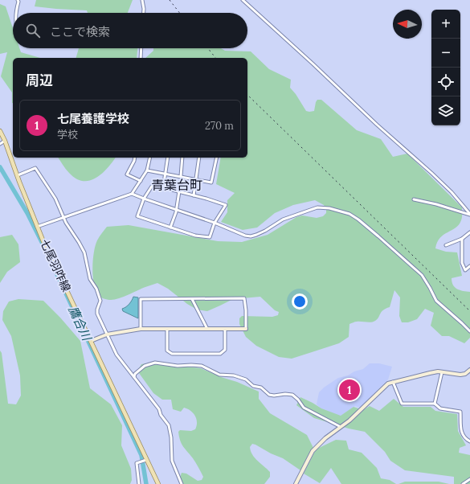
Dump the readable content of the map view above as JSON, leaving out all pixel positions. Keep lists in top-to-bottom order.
{
  "streets": {
    "main road": ["七尾羽咋線"]
  },
  "districts": ["青葉台町"],
  "water": ["鷹合川"],
  "north": "left",
  "page": {
    "map_buttons": ["+", "−"],
    "search": "ここで検索",
    "heading": "周辺",
    "list": [
      {
        "mark": "1",
        "name": "七尾養護学校",
        "note": "学校",
        "value": "270 m"
      }
    ],
    "pins": "1"
  }
}
